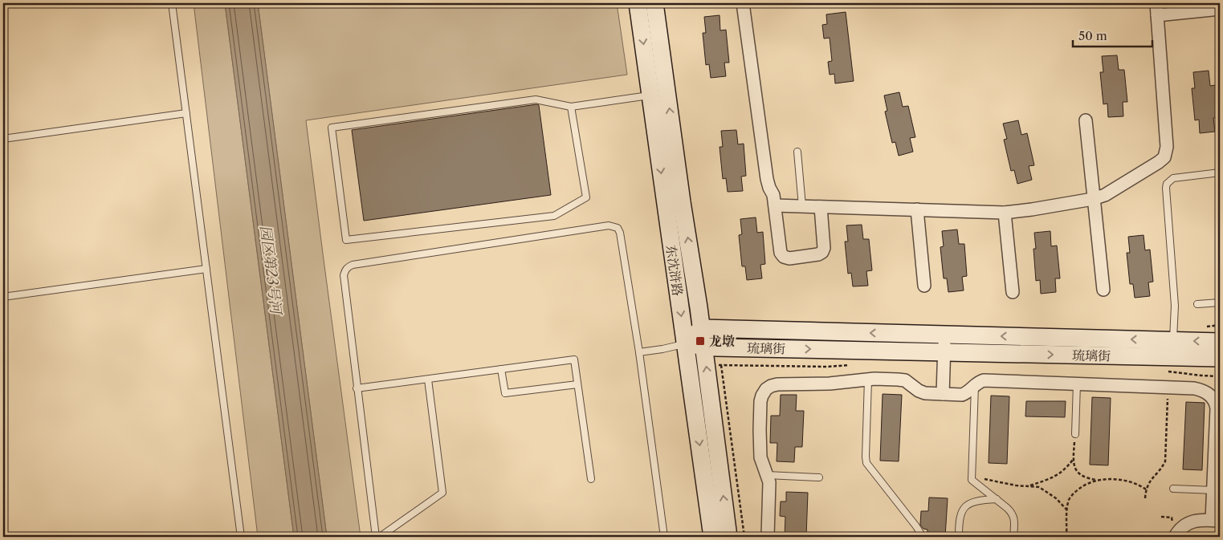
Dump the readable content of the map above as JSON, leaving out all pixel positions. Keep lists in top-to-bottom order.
{
  "streets": {
    "main road": ["东沈浒路", "琉璃街"]
  },
  "crossings": [
    ["东沈浒路", "琉璃街"]
  ],
  "water": ["园区第23号河"],
  "places": {
    "transit": ["龙墩"]
  },
  "scale_bar": "50 m"
}
